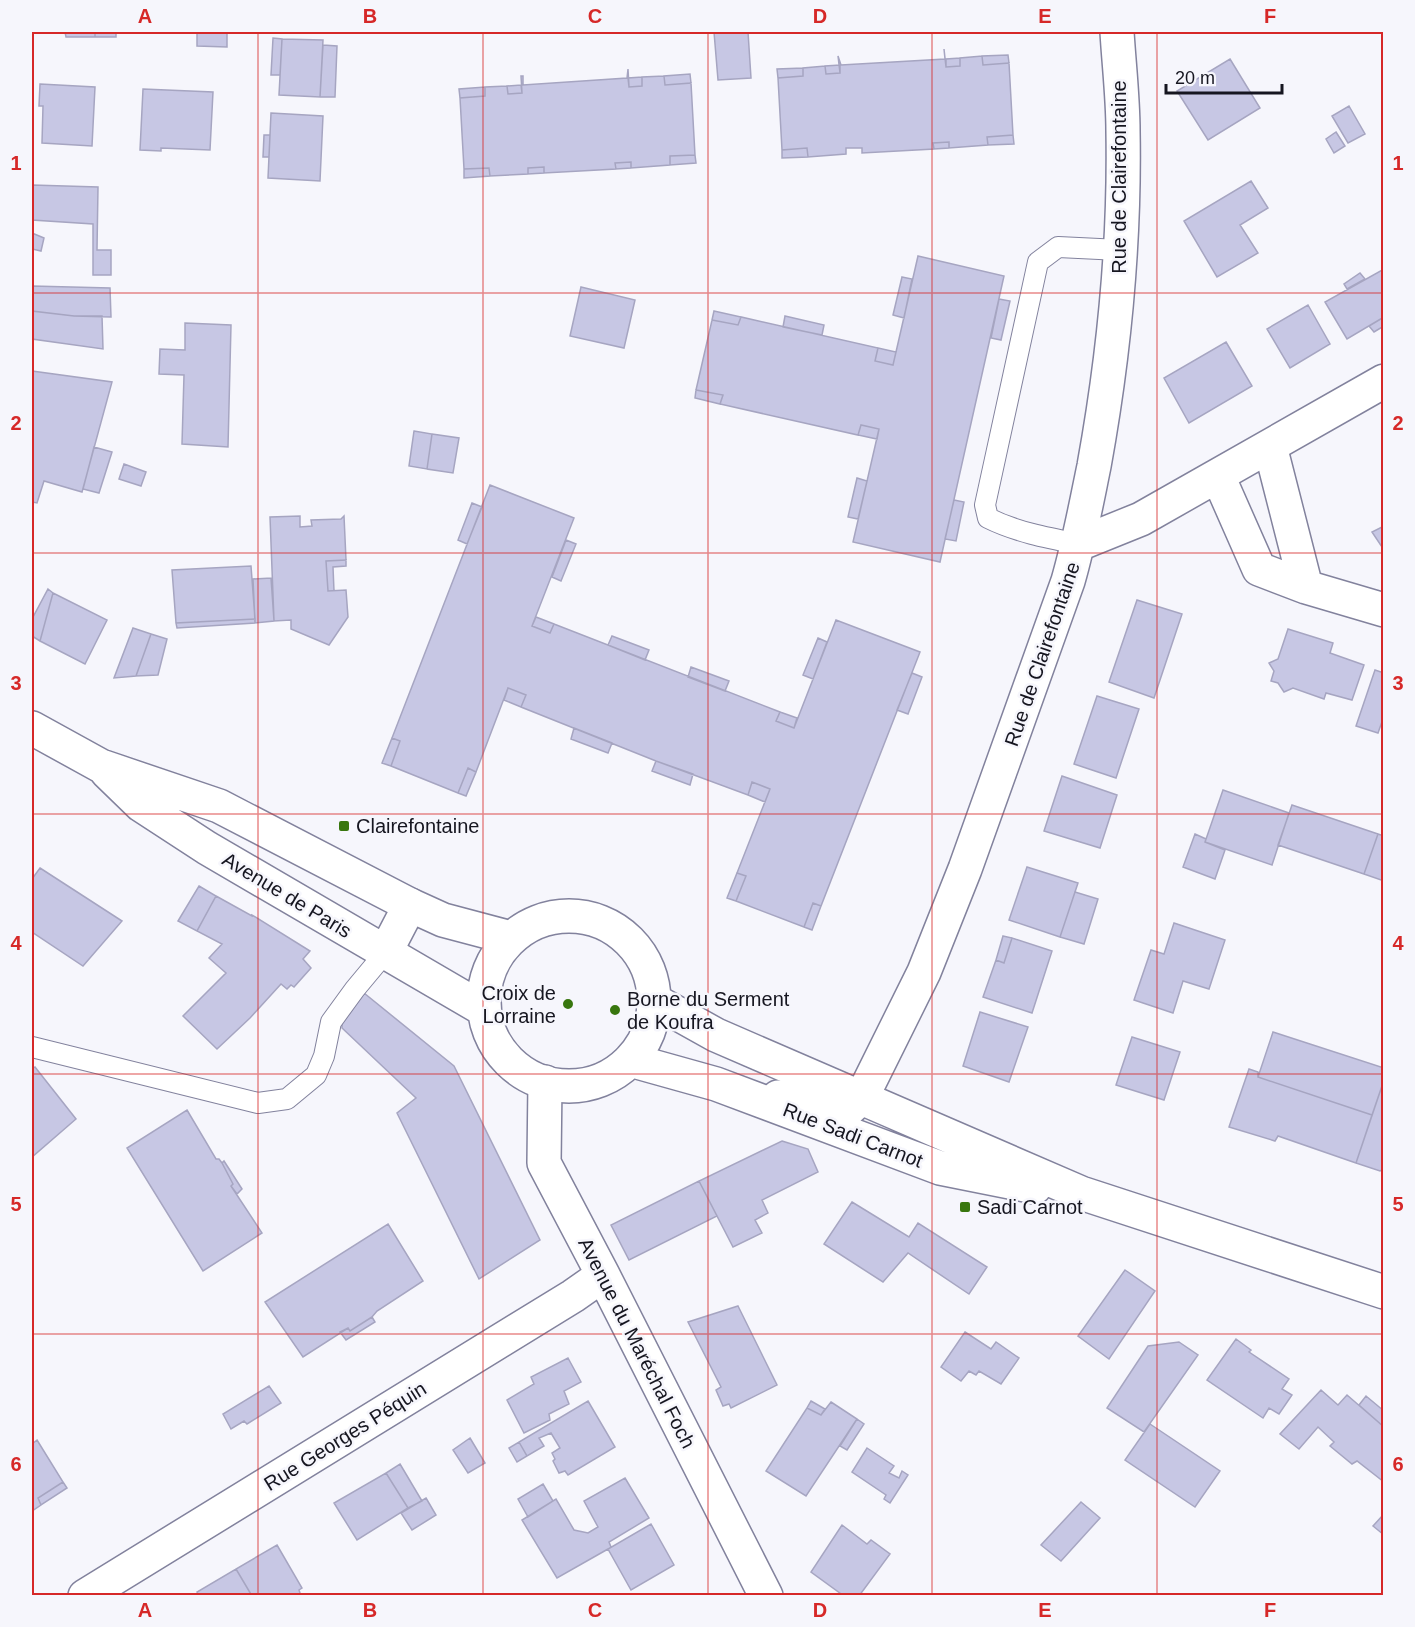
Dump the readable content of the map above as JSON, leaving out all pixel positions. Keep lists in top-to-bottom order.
{
  "streets": {
    "street": [
      "Rue de Clairefontaine",
      "Avenue de Paris",
      "Rue Sadi Carnot",
      "Avenue du Maréchal Foch",
      "Rue Georges Péquin"
    ]
  },
  "crossings": [
    ["Rue de Clairefontaine", "Rue Sadi Carnot"],
    ["Avenue de Paris", "Rue Sadi Carnot"],
    ["Avenue de Paris", "Avenue du Maréchal Foch"],
    ["Rue Sadi Carnot", "Avenue du Maréchal Foch"],
    ["Avenue du Maréchal Foch", "Rue Georges Péquin"]
  ],
  "places": {
    "transit": ["Clairefontaine", "Sadi Carnot"],
    "other": ["Croix de Lorraine", "Borne du Serment de Koufra"]
  },
  "scale_bar": "20 m",
  "grid": {
    "columns": [
      "A",
      "B",
      "C",
      "D",
      "E",
      "F"
    ],
    "rows": [
      "1",
      "2",
      "3",
      "4",
      "5",
      "6"
    ]
  }
}
